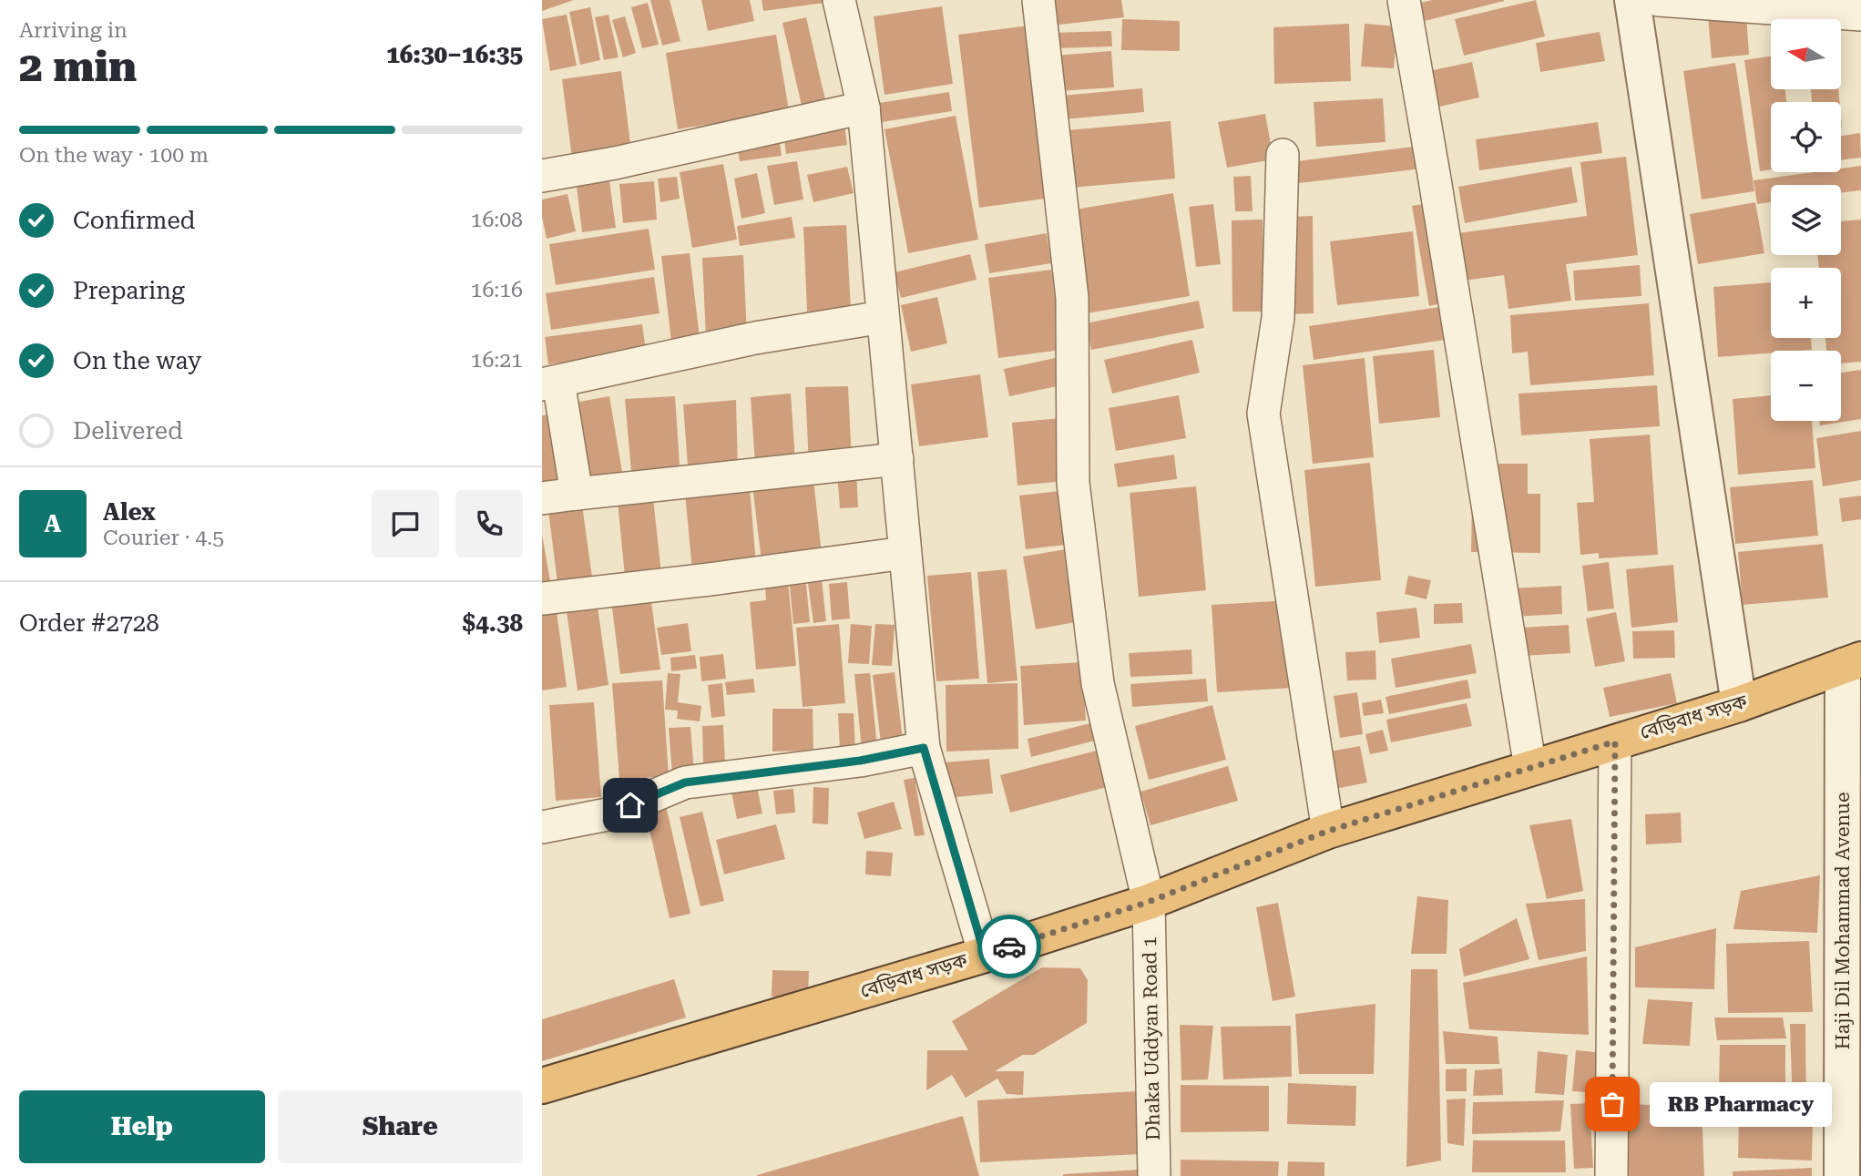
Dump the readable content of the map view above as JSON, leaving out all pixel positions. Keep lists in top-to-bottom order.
{
  "streets": {
    "highway": ["বেড়িবাধ সড়ক"],
    "street": ["Haji Dil Mohammad Avenue", "Dhaka Uddyan Road 1"]
  },
  "crossings": [
    ["বেড়িবাধ সড়ক", "Haji Dil Mohammad Avenue"],
    ["বেড়িবাধ সড়ক", "Dhaka Uddyan Road 1"]
  ],
  "places": ["RB Pharmacy"],
  "north": "left",
  "page": {
    "heading": ["2 min", "Arriving in", "16:30–16:35"],
    "panel": [
      "Alex",
      "Courier · 4.5",
      "Order #2728",
      "$4.38"
    ],
    "map_buttons": ["+", "−"],
    "bar": "On the way · 100 m",
    "list": [
      ["Confirmed", "16:08"],
      ["Preparing", "16:16"],
      ["On the way", "16:21"],
      "Delivered"
    ],
    "round": "A",
    "buttons": ["Help", "Share"],
    "bubble": "RB Pharmacy"
  }
}
